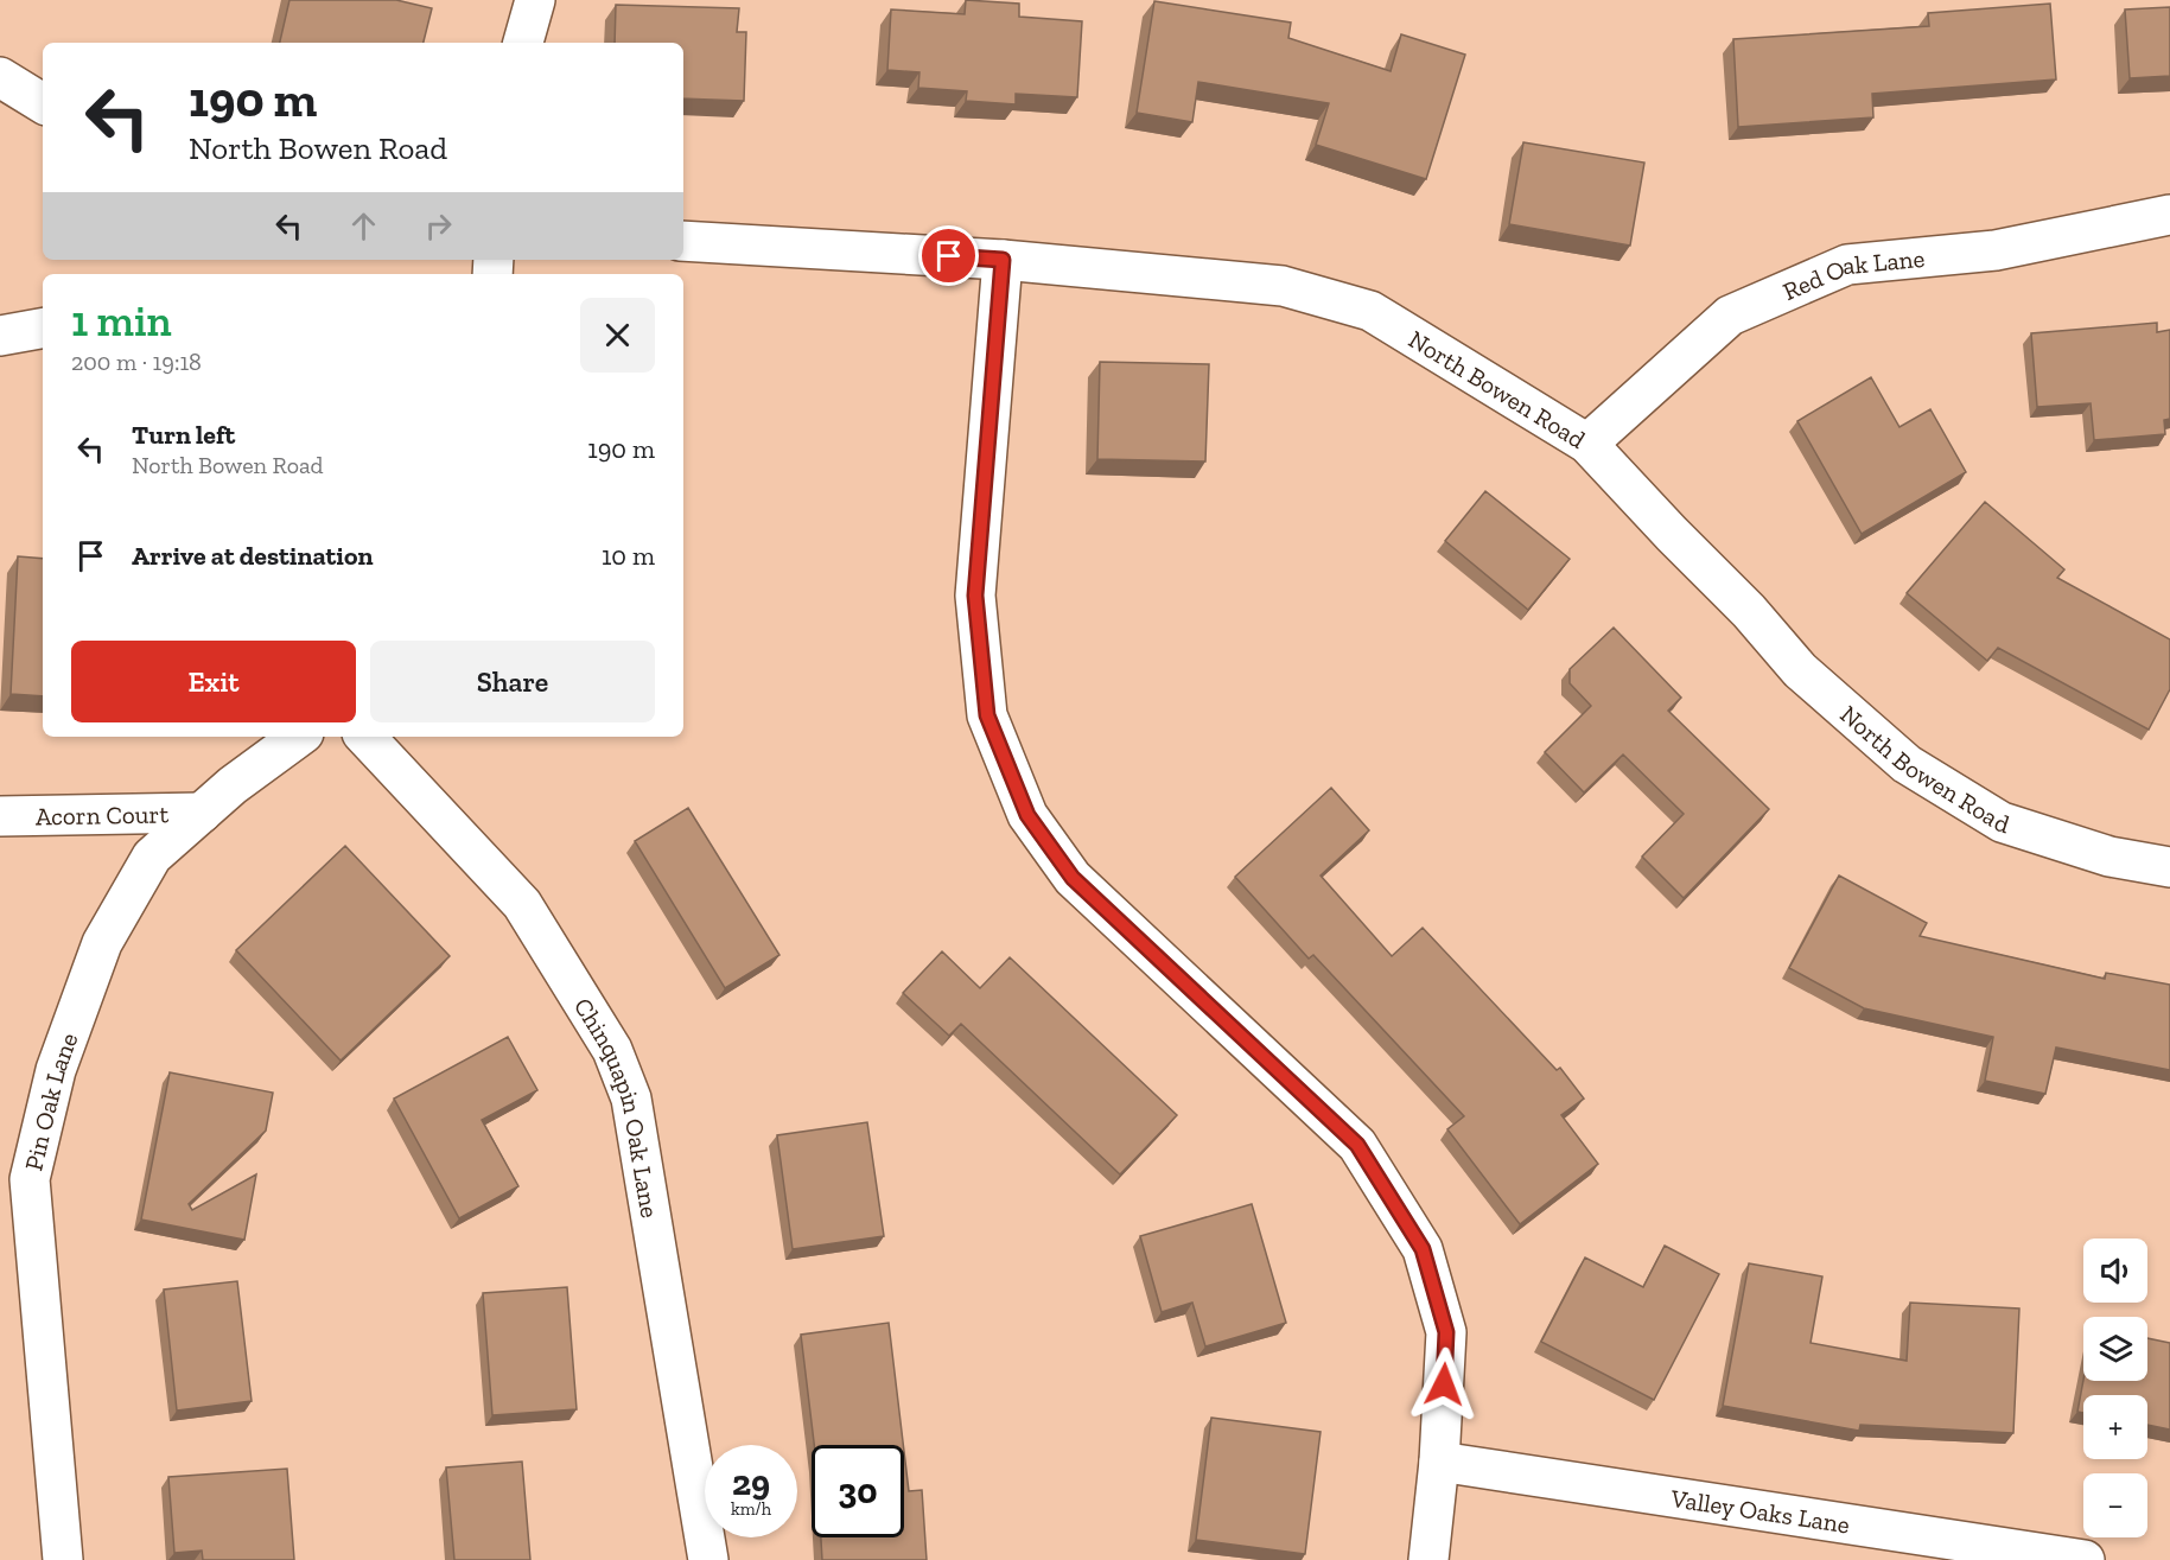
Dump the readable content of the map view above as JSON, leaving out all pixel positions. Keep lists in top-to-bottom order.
{
  "streets": {
    "street": [
      "Red Oak Lane",
      "North Bowen Road",
      "Acorn Court",
      "Pin Oak Lane",
      "Chinquapin Oak Lane",
      "Valley Oaks Lane"
    ]
  },
  "crossings": [
    ["Red Oak Lane", "North Bowen Road"],
    ["Acorn Court", "Pin Oak Lane"]
  ],
  "page": {
    "turn": ["190 m", "North Bowen Road"],
    "heading": ["1 min", "200 m · 19:18"],
    "list": [
      {
        "name": "Turn left",
        "note": "North Bowen Road",
        "value": "190 m"
      },
      {
        "name": "Arrive at destination",
        "value": "10 m"
      }
    ],
    "buttons": ["Exit", "Share"],
    "map_buttons": ["+", "−"],
    "speed": "29 km/h",
    "limit": "30"
  }
}
